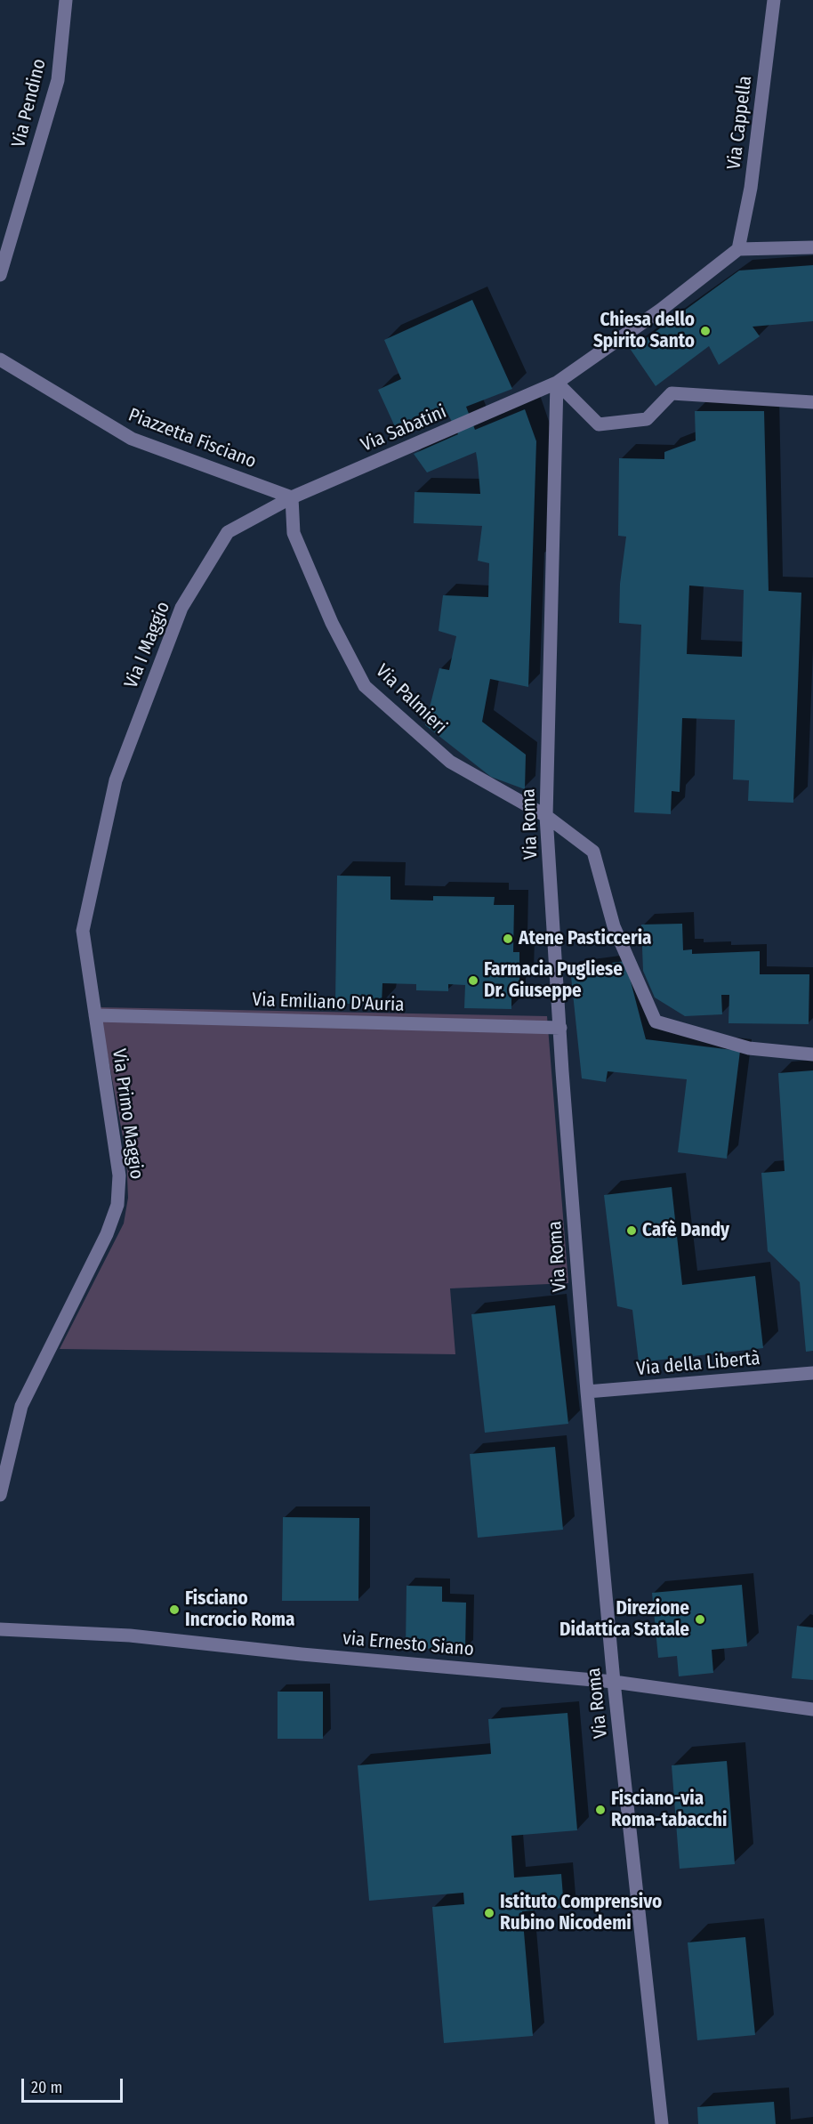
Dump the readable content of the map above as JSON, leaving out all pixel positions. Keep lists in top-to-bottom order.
{
  "streets": {
    "street": [
      "Via Pendino",
      "Via Cappella",
      "Via Sabatini",
      "Piazzetta Fisciano",
      "Via I Maggio",
      "Via Palmieri",
      "Via Roma",
      "Via Emiliano D'Auria",
      "Via Primo Maggio",
      "Via della Libertà",
      "via Ernesto Siano"
    ]
  },
  "crossings": [
    ["Via Cappella", "Via Sabatini"],
    ["Via Sabatini", "Piazzetta Fisciano"],
    ["Via Sabatini", "Via I Maggio"],
    ["Via Sabatini", "Via Palmieri"],
    ["Via Sabatini", "Via Roma"],
    ["Piazzetta Fisciano", "Via I Maggio"],
    ["Piazzetta Fisciano", "Via Palmieri"],
    ["Via I Maggio", "Via Palmieri"],
    ["Via I Maggio", "Via Primo Maggio"],
    ["Via Palmieri", "Via Roma"],
    ["Via Roma", "Via Emiliano D'Auria"],
    ["Via Roma", "Via della Libertà"],
    ["Via Roma", "via Ernesto Siano"],
    ["Via Emiliano D'Auria", "Via Primo Maggio"]
  ],
  "places": [
    "Chiesa dello Spirito Santo",
    "Atene Pasticceria",
    "Farmacia Pugliese Dr. Giuseppe",
    "Cafè Dandy",
    "Fisciano Incrocio Roma",
    "Direzione Didattica Statale",
    "Fisciano-via Roma-tabacchi",
    "Istituto Comprensivo Rubino Nicodemi"
  ],
  "scale_bar": "20 m"
}
